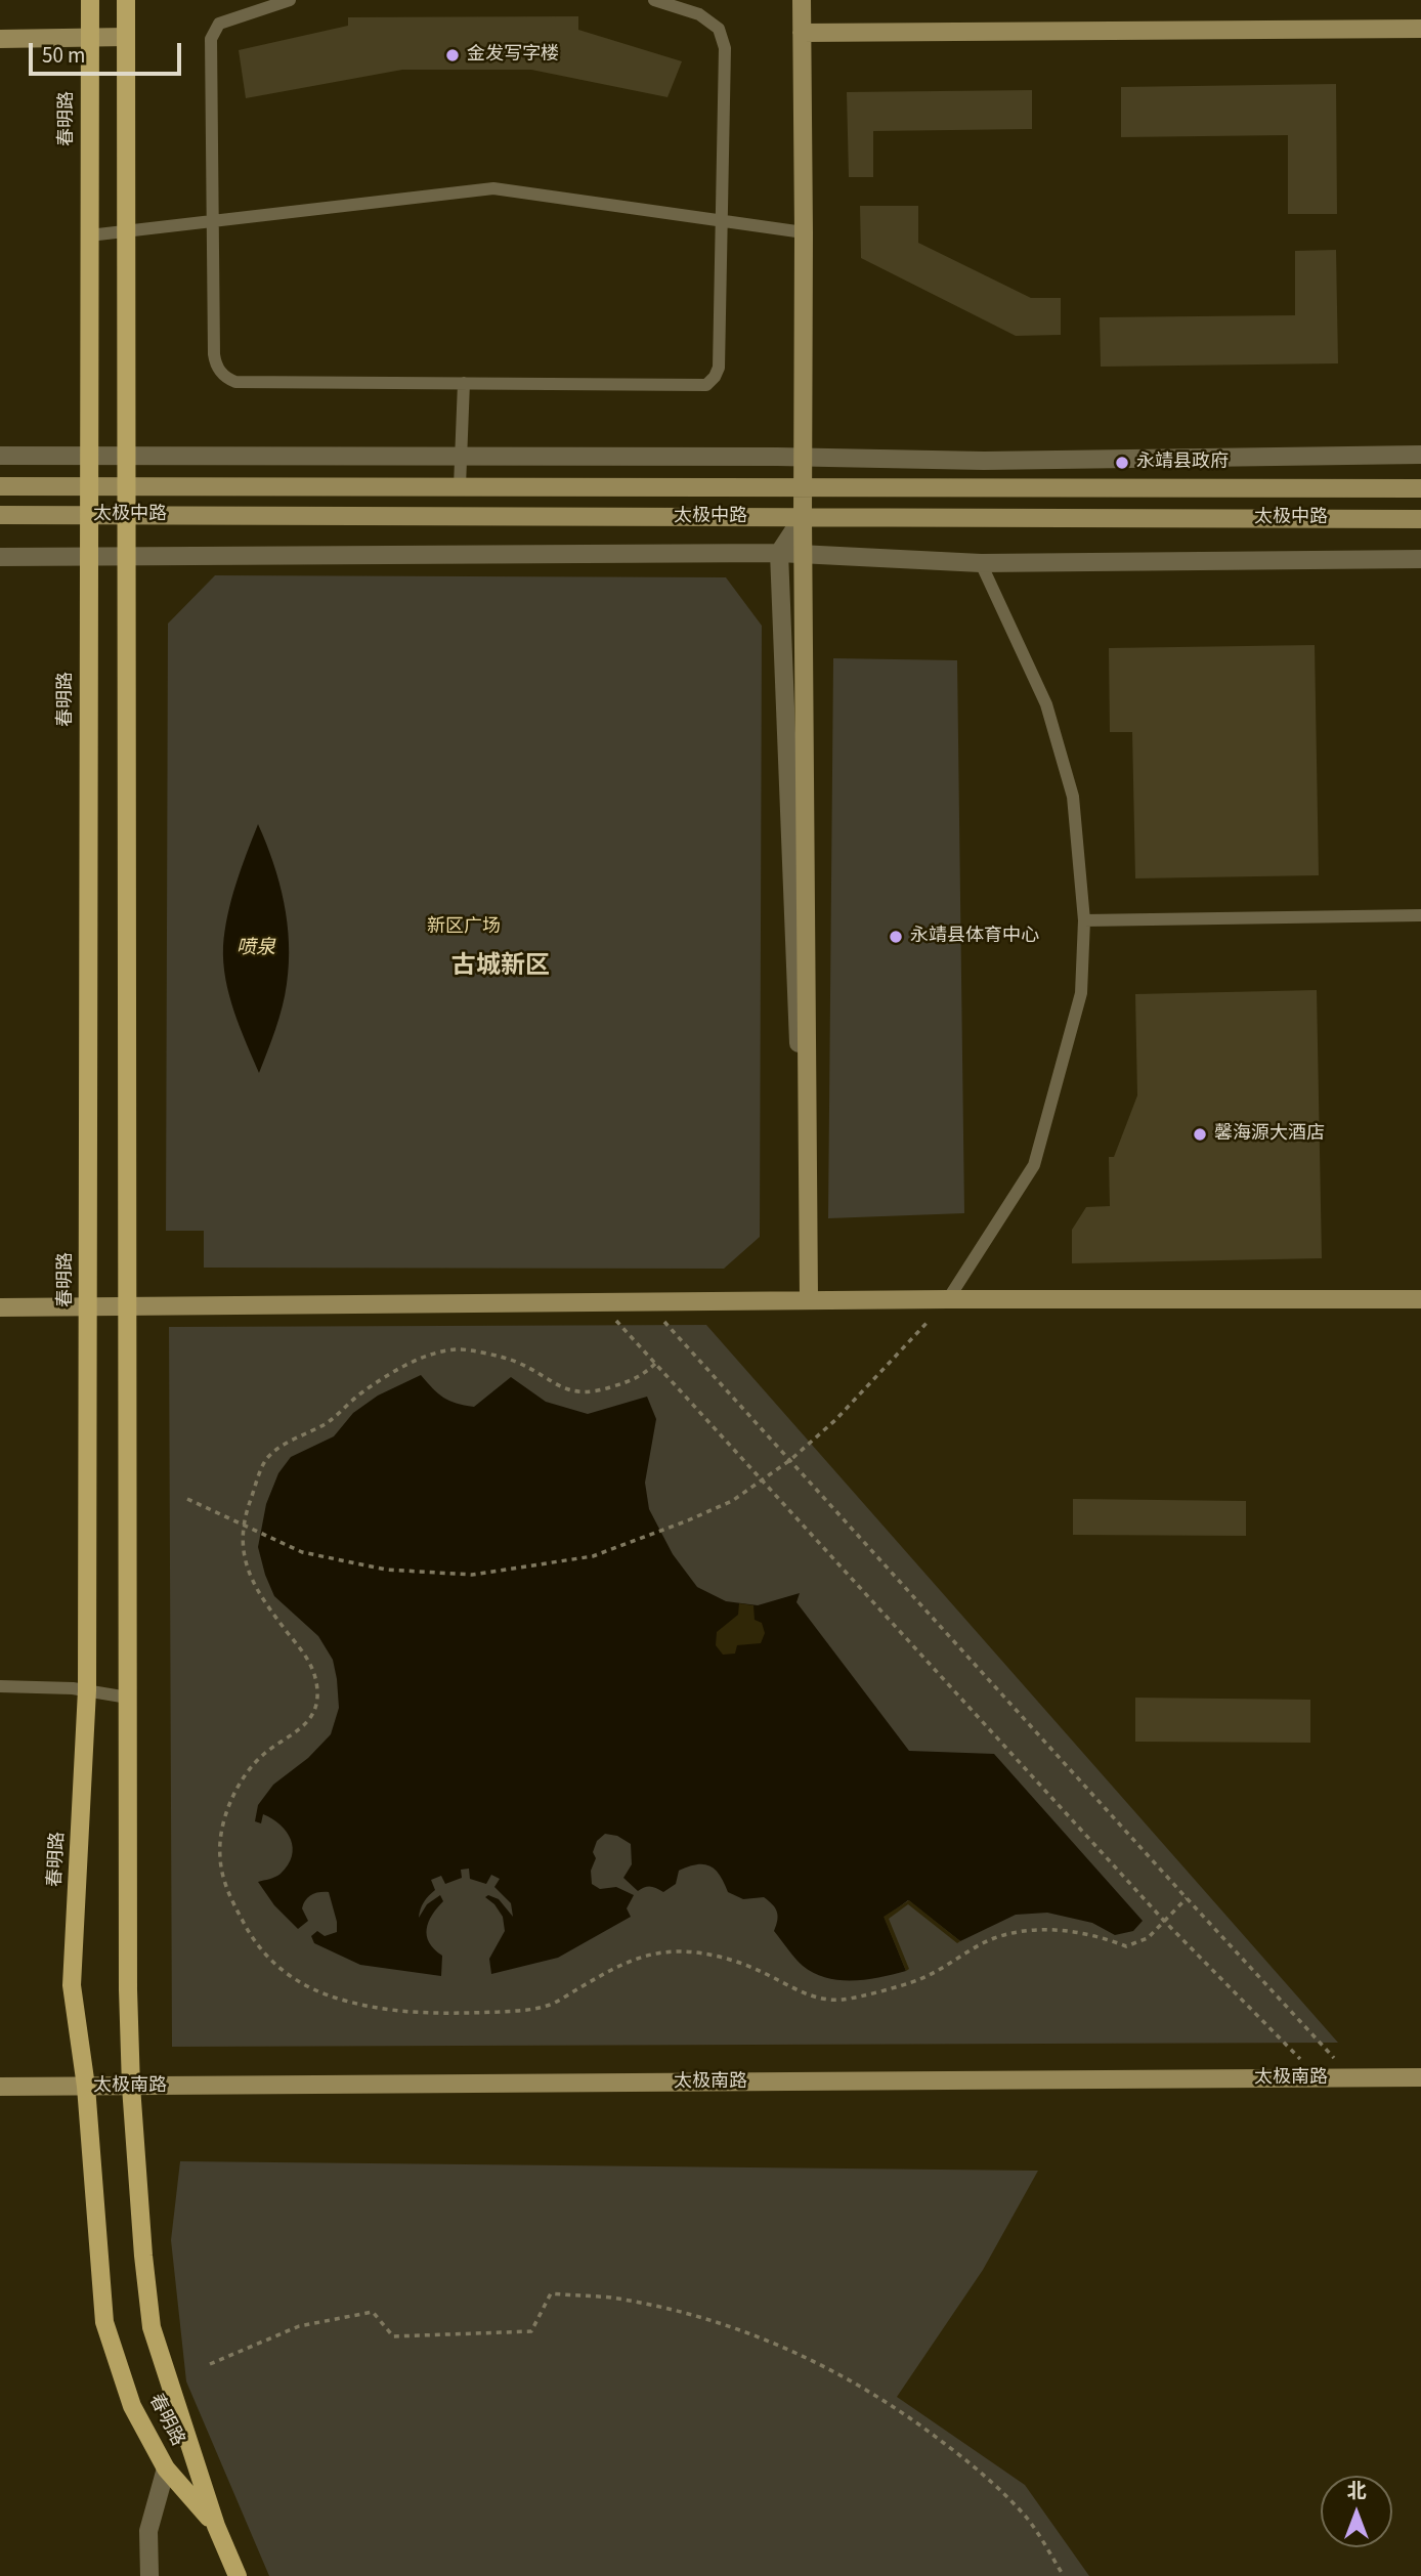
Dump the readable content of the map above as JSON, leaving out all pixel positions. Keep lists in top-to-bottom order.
{
  "streets": {
    "main road": ["春明路", "太极中路", "太极南路"]
  },
  "crossings": [
    ["春明路", "太极中路"],
    ["春明路", "太极南路"]
  ],
  "districts": ["古城新区"],
  "water": ["喷泉"],
  "parks": ["新区广场"],
  "places": [
    "金发写字楼",
    "永靖县政府",
    "永靖县体育中心",
    "馨海源大酒店"
  ],
  "scale_bar": "50 m",
  "north": "top"
}
